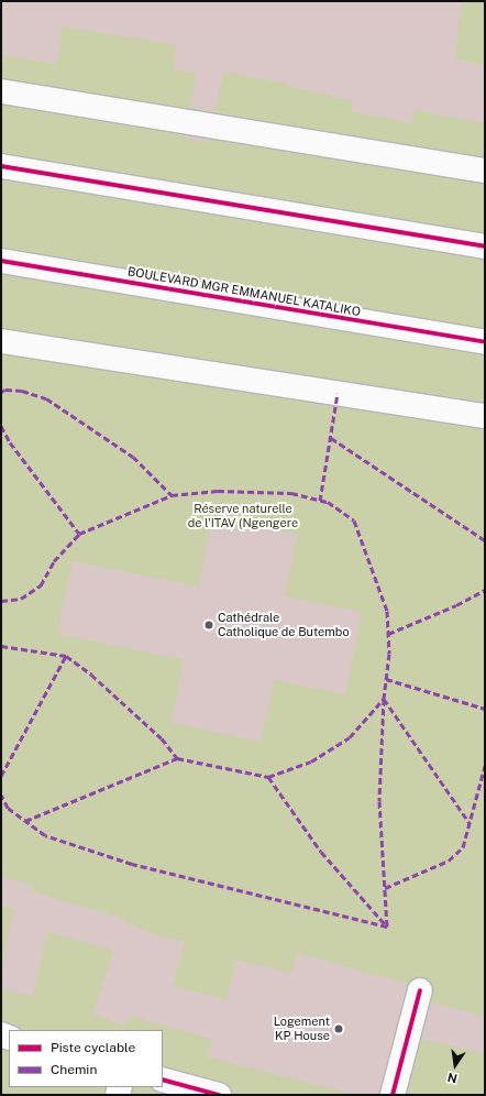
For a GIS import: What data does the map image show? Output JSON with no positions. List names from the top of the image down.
{
  "streets": {
    "street": ["BOULEVARD MGR EMMANUEL KATALIKO"]
  },
  "parks": ["Réserve naturelle de l'ITAV (Ngengere"],
  "places": ["Cathédrale Catholique de Butembo", "Logement KP House"],
  "legend": ["Piste cyclable", "Chemin"],
  "north": "bottom"
}
